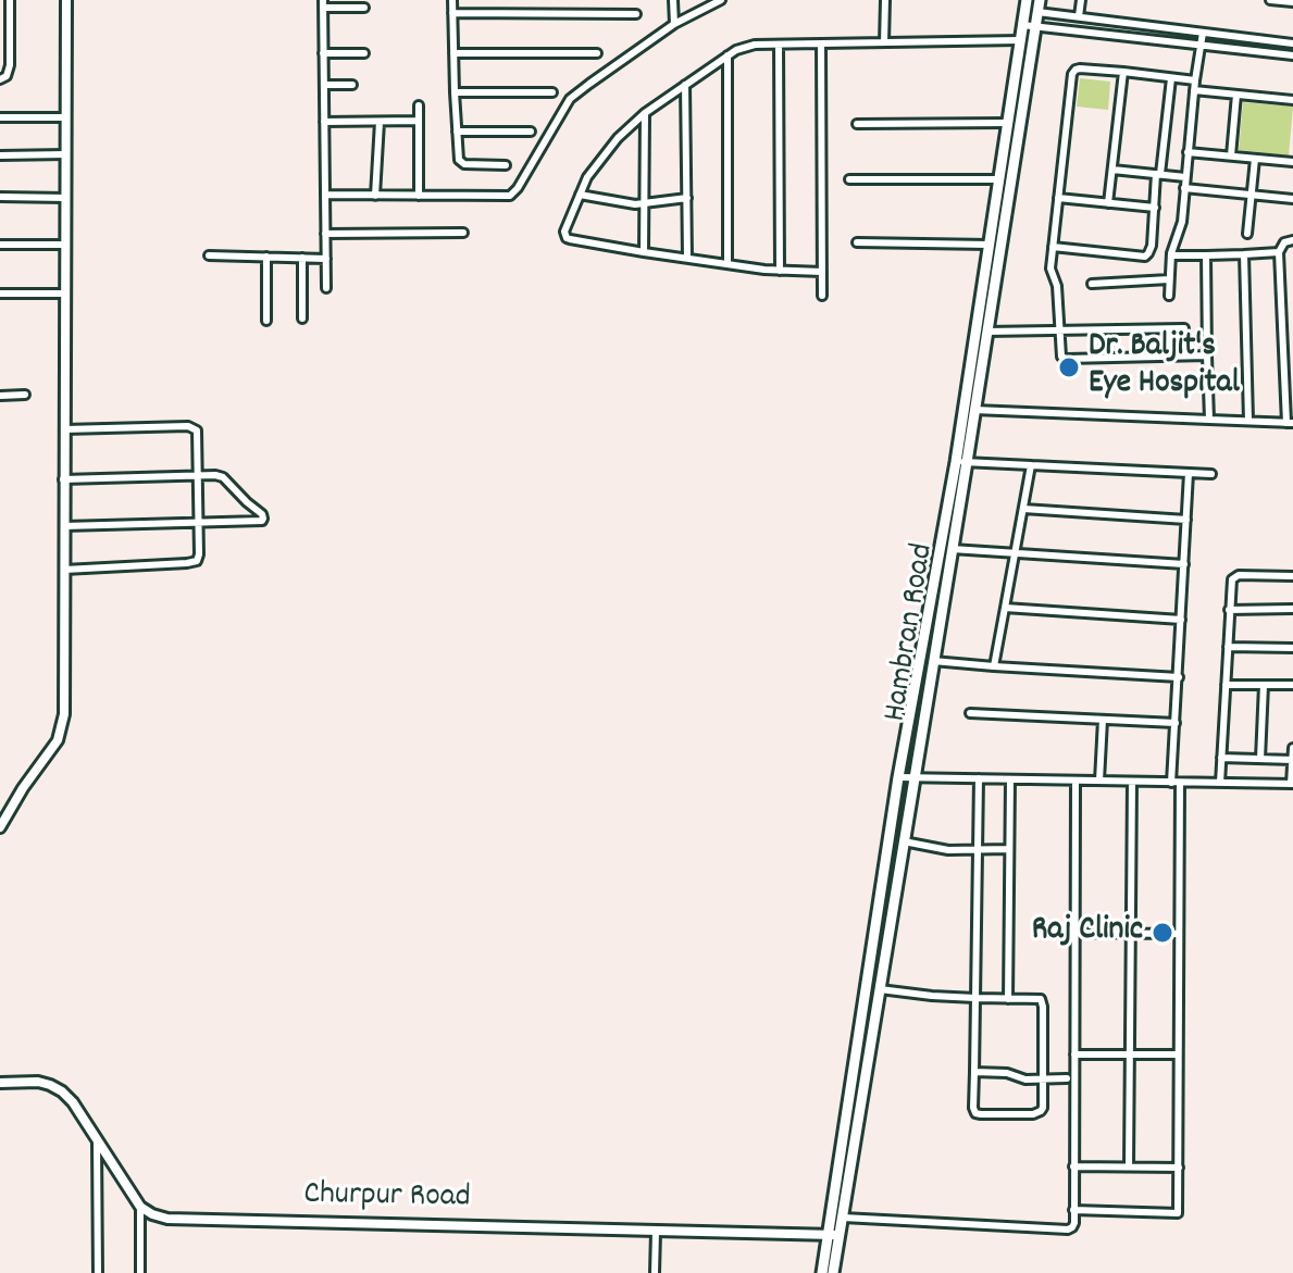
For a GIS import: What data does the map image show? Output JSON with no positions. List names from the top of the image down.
{
  "streets": {
    "main road": ["Hambran Road"],
    "street": ["Churpur Road"]
  },
  "crossings": [
    ["Hambran Road", "Churpur Road"]
  ],
  "places": ["Dr. Baljit's Eye Hospital", "Raj Clinic"]
}
